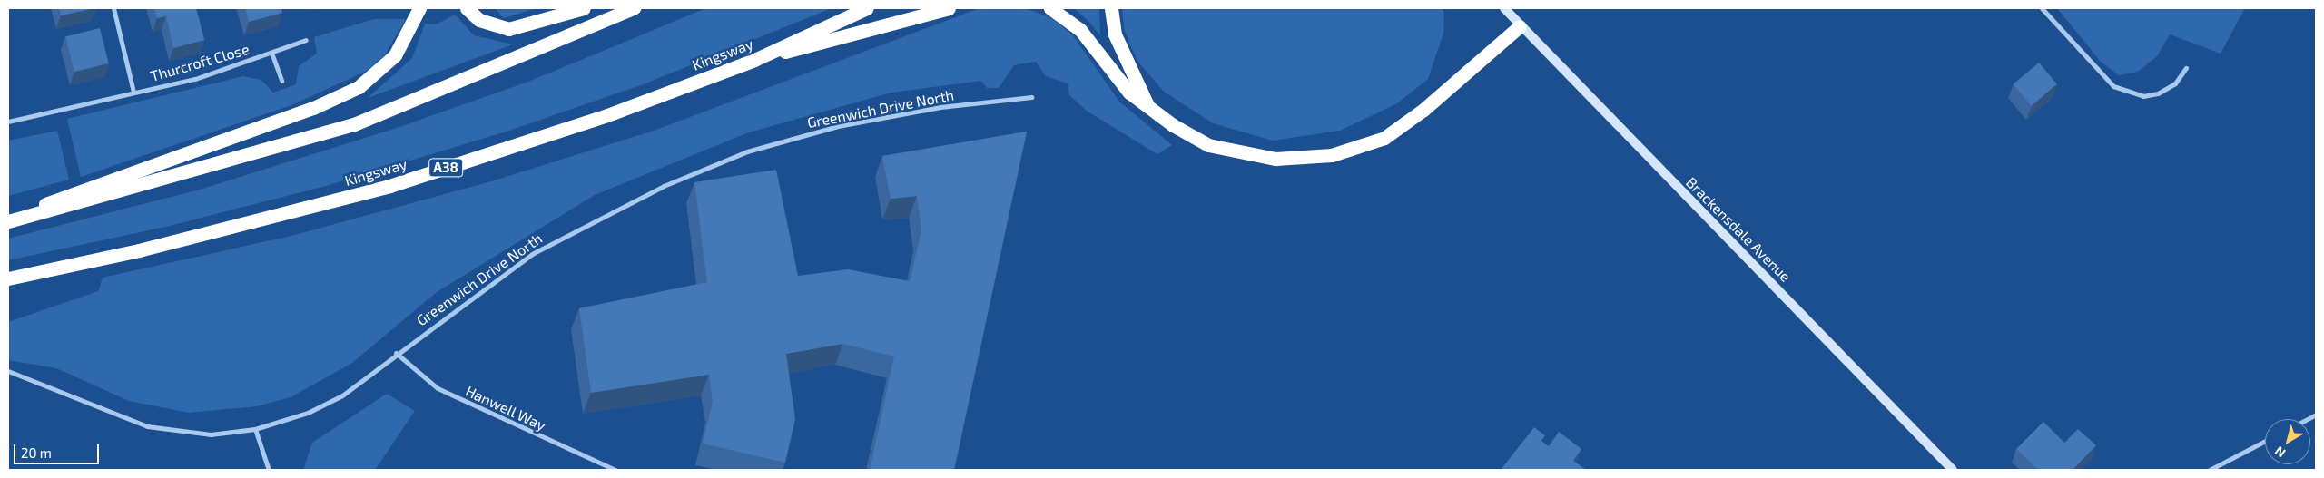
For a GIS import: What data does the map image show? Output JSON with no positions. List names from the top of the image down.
{
  "streets": {
    "highway": ["Kingsway", "A38"],
    "street": [
      "Thurcroft Close",
      "Greenwich Drive North",
      "Brackensdale Avenue",
      "Hanwell Way"
    ]
  },
  "crossings": [
    ["Greenwich Drive North", "Hanwell Way"]
  ],
  "scale_bar": "20 m",
  "north": "bottom left"
}
